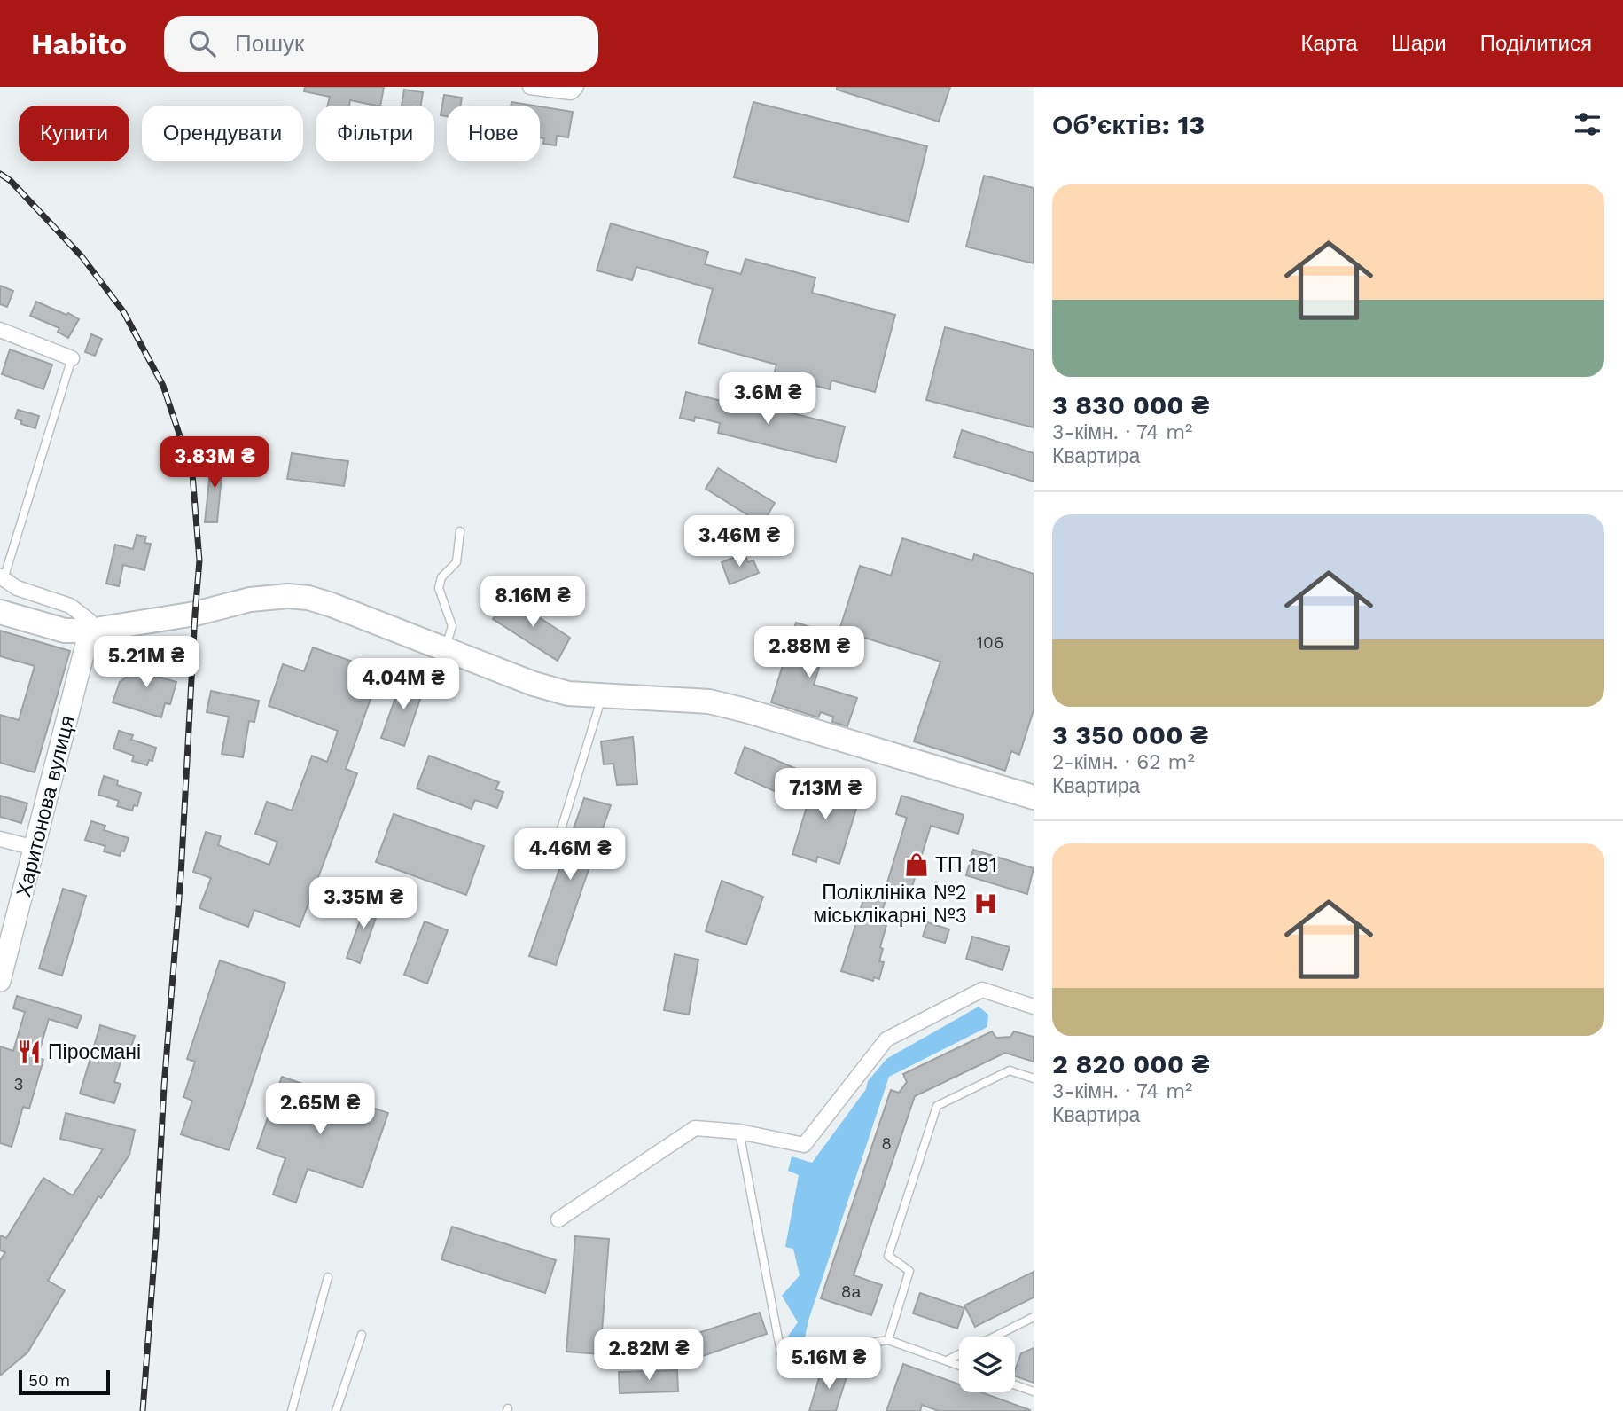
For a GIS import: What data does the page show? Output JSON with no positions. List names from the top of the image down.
{
  "streets": {
    "street": ["Харитонова вулиця"]
  },
  "places": {
    "shop": ["ТП 181"],
    "hospital": ["Поліклініка №2 міськлікарні №3"],
    "restaurant": ["Піросмані"]
  },
  "house_numbers": [
    "106",
    "3",
    "8",
    "8а"
  ],
  "scale_bar": "50 m",
  "page": {
    "header": "Habito",
    "search": "Пошук",
    "nav": ["Карта", "Шари", "Поділитися"],
    "heading": "Об’єктів: 13",
    "chip": [
      "Купити",
      "Орендувати",
      "Фільтри",
      "Нове"
    ],
    "list": [
      {
        "name": "3 830 000 ₴",
        "note": "3-кімн. · 74 m² · Квартира"
      },
      {
        "name": "3 350 000 ₴",
        "note": "2-кімн. · 62 m² · Квартира"
      },
      {
        "name": "2 820 000 ₴",
        "note": "3-кімн. · 74 m² · Квартира"
      }
    ],
    "price": [
      "3.6M ₴",
      "3.83M ₴",
      "3.46M ₴",
      "8.16M ₴",
      "2.88M ₴",
      "5.21M ₴",
      "4.04M ₴",
      "7.13M ₴",
      "4.46M ₴",
      "3.35M ₴",
      "2.65M ₴",
      "2.82M ₴",
      "5.16M ₴"
    ],
    "scale": "50 m"
  }
}
